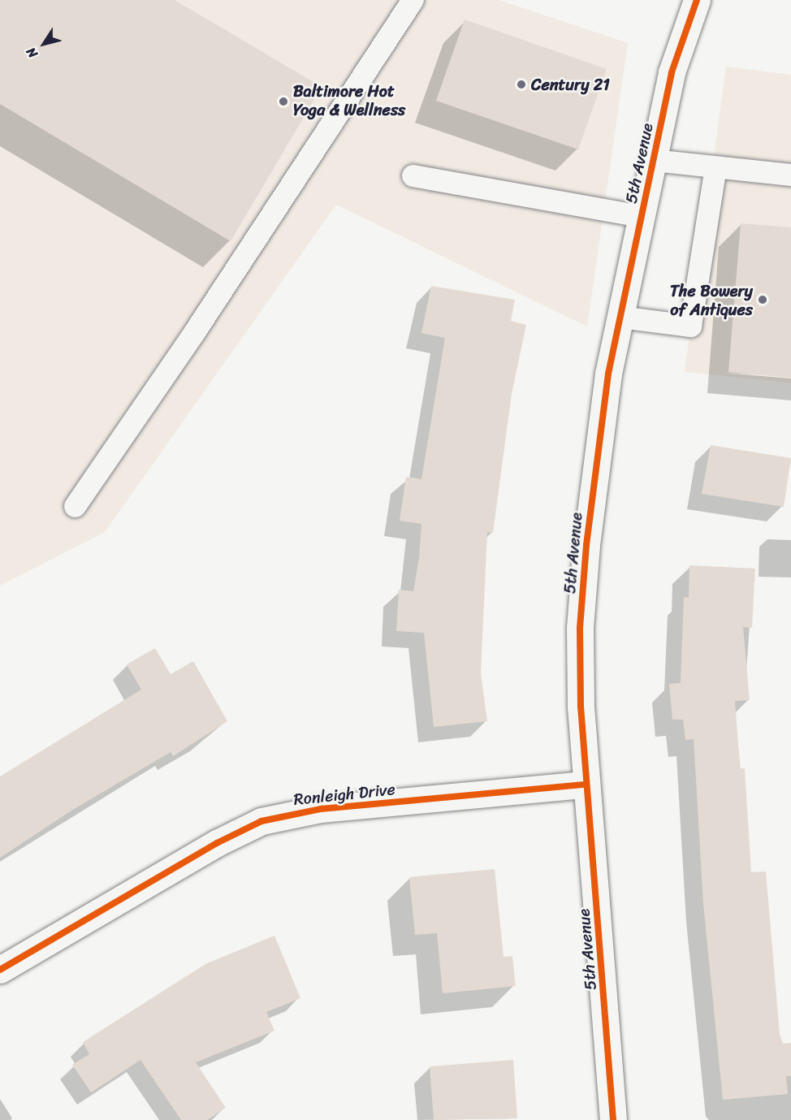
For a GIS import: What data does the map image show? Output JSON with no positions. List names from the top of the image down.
{
  "streets": {
    "street": ["5th Avenue", "Ronleigh Drive"]
  },
  "crossings": [
    ["5th Avenue", "Ronleigh Drive"]
  ],
  "places": ["Century 21", "Baltimore Hot Yoga & Wellness", "The Bowery of Antiques"],
  "north": "bottom left"
}
